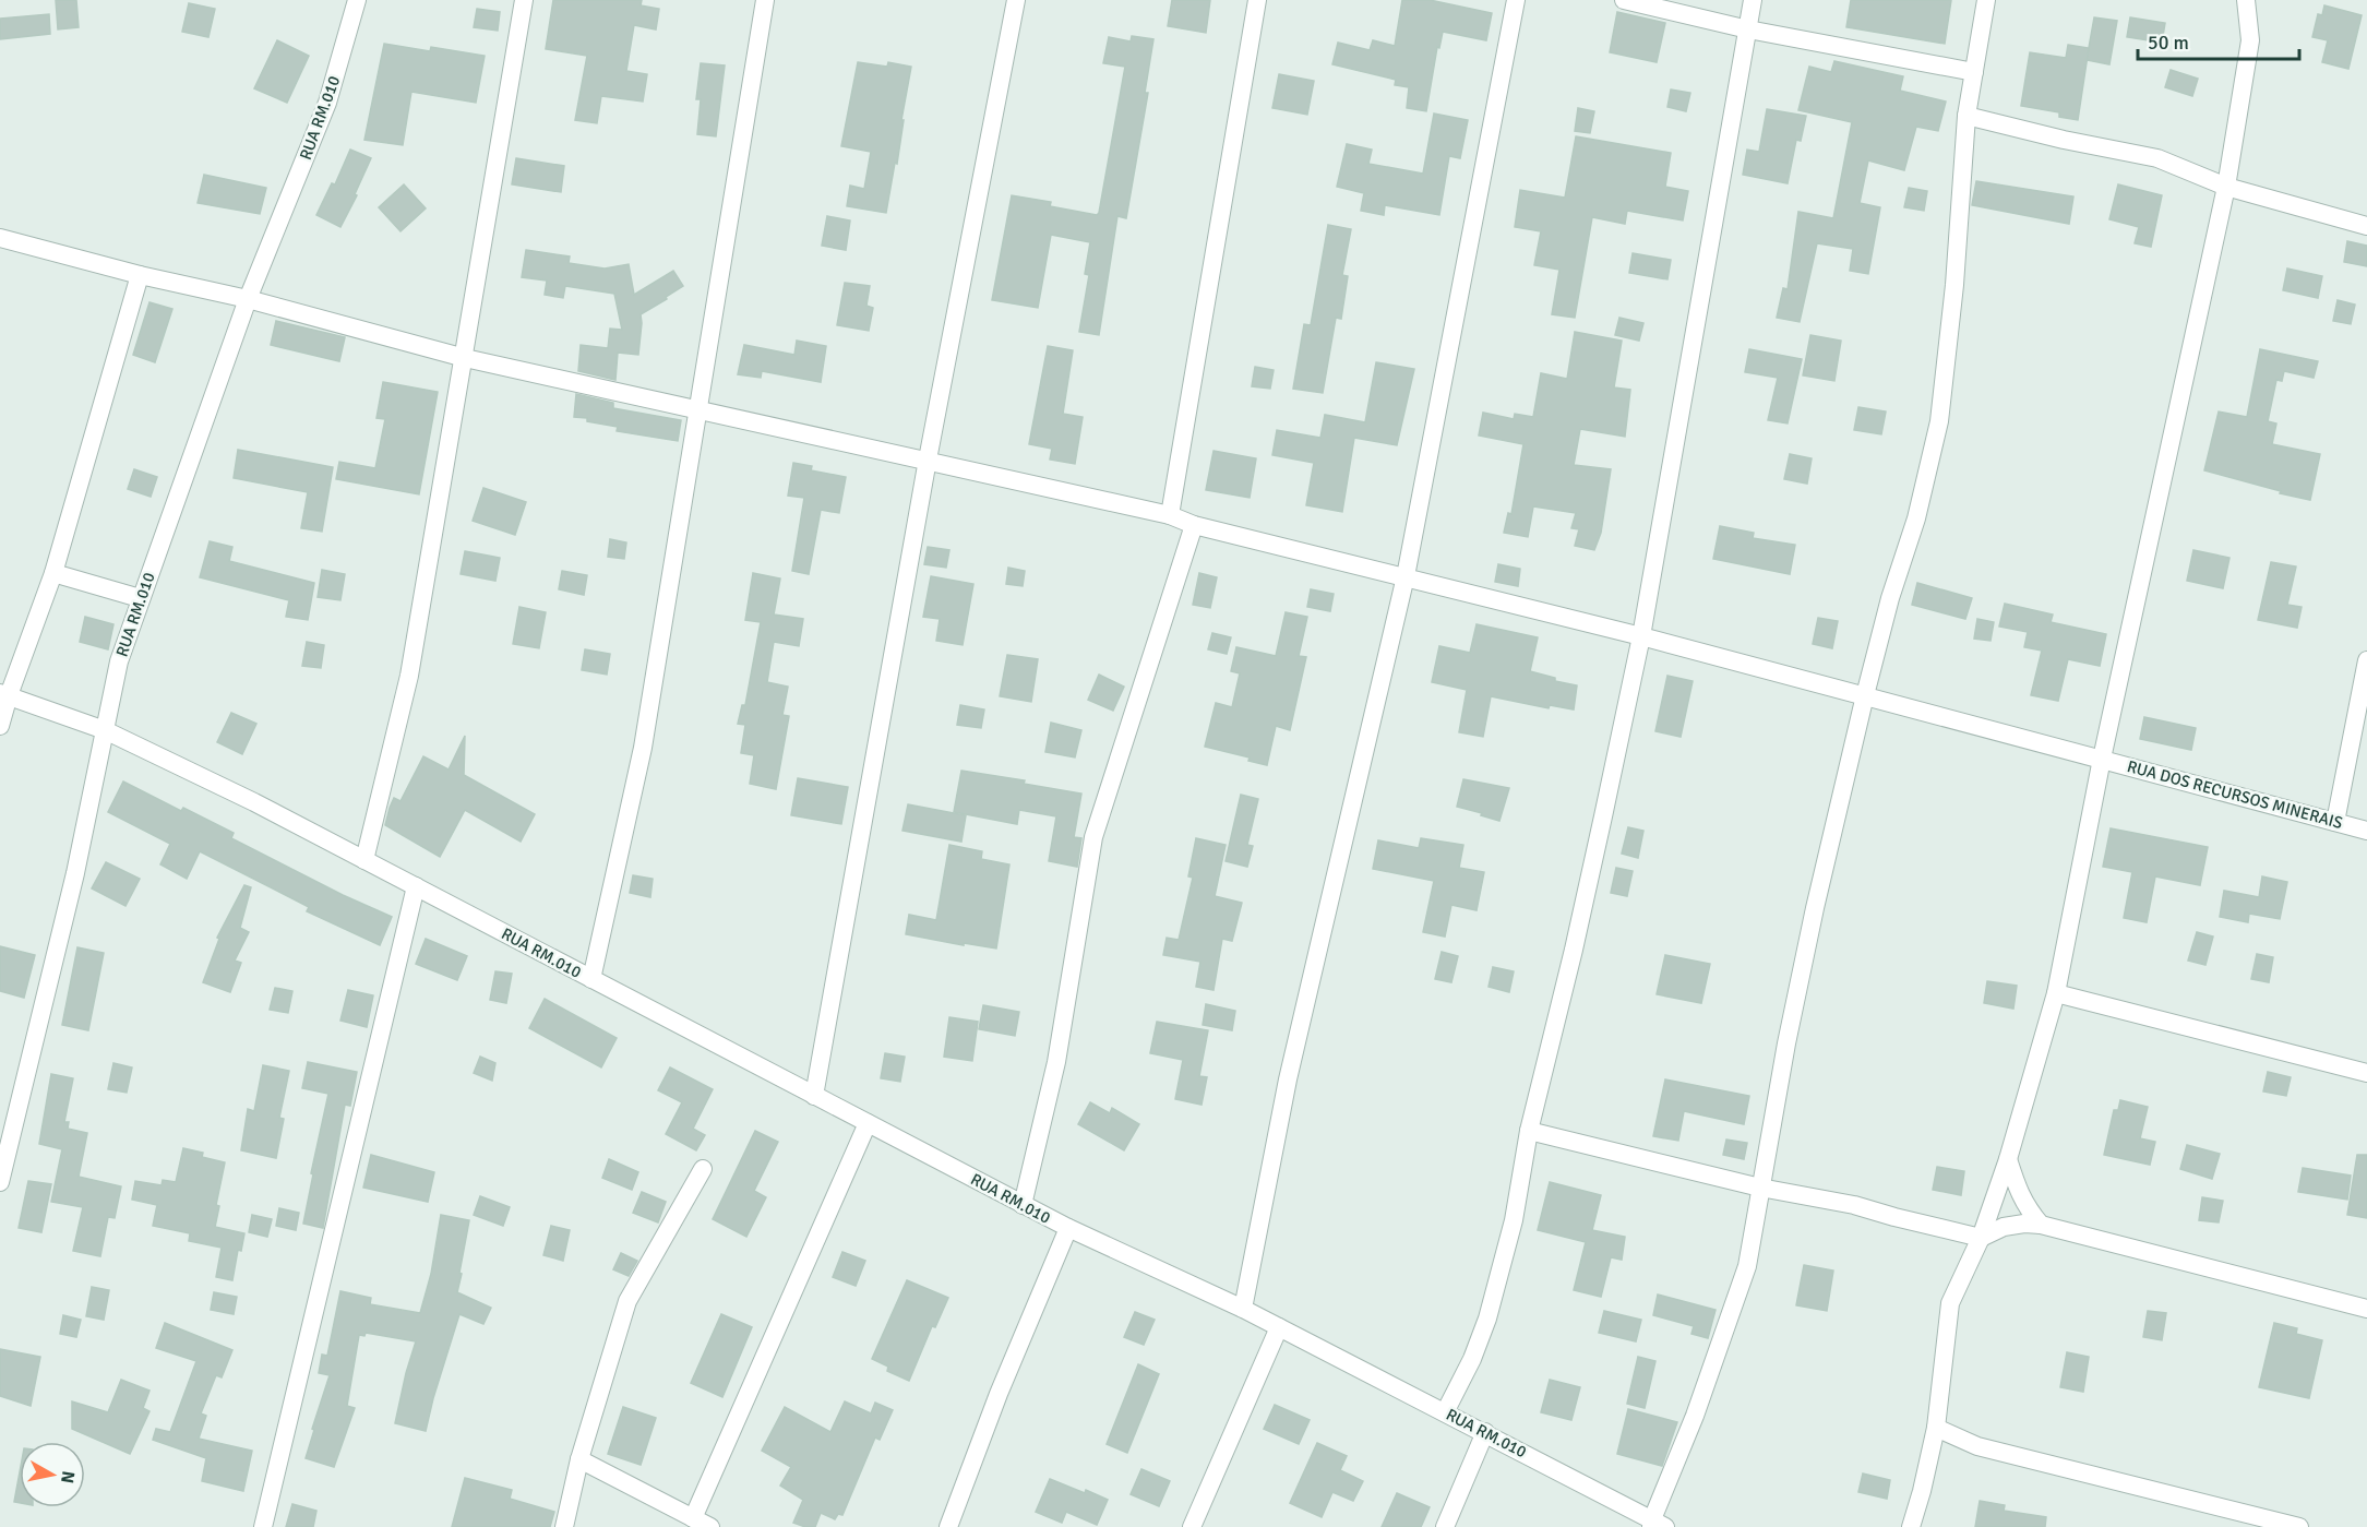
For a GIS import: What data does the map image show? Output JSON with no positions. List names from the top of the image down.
{
  "streets": {
    "street": ["RUA RM.010", "RUA DOS RECURSOS MINERAIS"]
  },
  "crossings": [
    ["RUA RM.010", "RUA DOS RECURSOS MINERAIS"]
  ],
  "scale_bar": "50 m",
  "north": "right"
}
